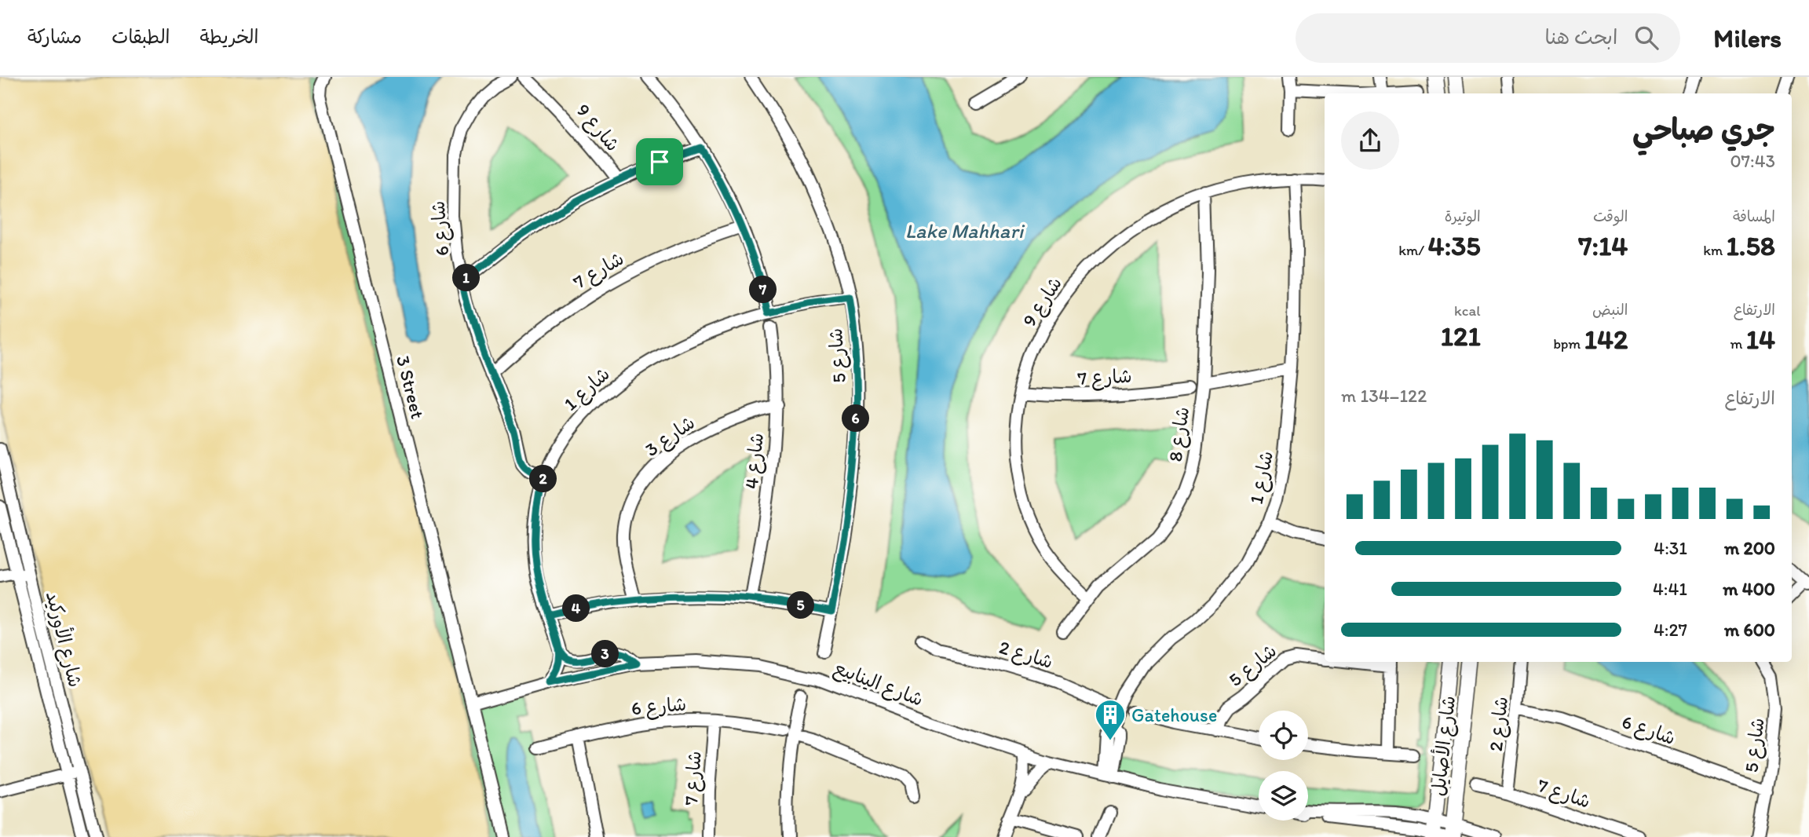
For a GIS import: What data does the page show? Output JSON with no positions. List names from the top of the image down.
{
  "streets": {
    "main road": ["شارع الأصايل"],
    "street": [
      "شارع 9",
      "شارع 6",
      "شارع 7",
      "شارع 5",
      "3 Street",
      "شارع 1",
      "شارع 8",
      "شارع 3",
      "شارع 4",
      "شارع الأوركيد",
      "شارع 2",
      "شارع الينابيع"
    ]
  },
  "crossings": [
    ["شارع 9", "شارع 7"],
    ["شارع 9", "شارع 1"],
    ["شارع 9", "شارع 8"],
    ["شارع 6", "شارع 7"],
    ["شارع 6", "شارع 5"],
    ["شارع 6", "شارع 1"],
    ["شارع 6", "شارع 2"],
    ["شارع 7", "شارع 2"],
    ["شارع 5", "شارع 1"],
    ["3 Street", "شارع الينابيع"],
    ["شارع 1", "شارع 2"],
    ["شارع 1", "شارع الينابيع"],
    ["شارع 3", "شارع 4"]
  ],
  "water": ["Lake Mahhari"],
  "places": {
    "building": ["Gatehouse"]
  },
  "page": {
    "header": "Milers",
    "search": "ابحث هنا",
    "nav": ["الخريطة", "الطبقات", "مشاركة"],
    "heading": ["جري صباحي", "07:43"],
    "stats": [
      ["المسافة", "1.58 km"],
      ["الوقت", "7:14"],
      ["الوتيرة", "4:35 /km"],
      ["الارتفاع", "14 m"],
      ["النبض", "142 bpm"],
      ["kcal", "121"]
    ],
    "pins": [
      "1",
      "7",
      "6",
      "2",
      "5",
      "4",
      "3"
    ],
    "chart": ["الارتفاع", "122–134 m"],
    "list": [
      {
        "name": "200 m",
        "note": "4:31"
      },
      {
        "name": "400 m",
        "note": "4:41"
      },
      {
        "name": "600 m",
        "note": "4:27"
      }
    ]
  }
}
